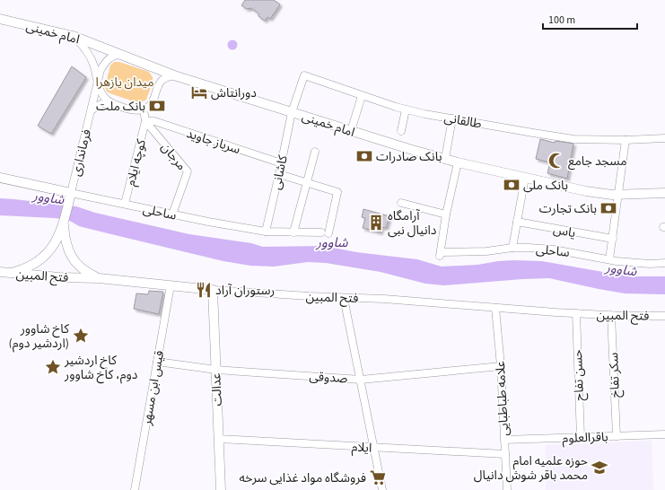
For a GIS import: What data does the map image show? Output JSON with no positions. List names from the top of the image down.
{
  "streets": {
    "street": [
      "امام خمینی",
      "طالقانی",
      "سرباز جاوید",
      "فرمانداری",
      "مرجان",
      "کوچه ایلام",
      "کاشانی",
      "ساحلی",
      "یاس",
      "فتح المبین",
      "حسن تفاح",
      "سکر تفاخ",
      "صدوقی",
      "قیس ابن مسهر",
      "عدالت",
      "علامه طباطبایی",
      "باقرالعلوم",
      "ایلام"
    ]
  },
  "crossings": [
    ["امام خمینی", "طالقانی"],
    ["امام خمینی", "فرمانداری"],
    ["امام خمینی", "کاشانی"],
    ["طالقانی", "کاشانی"],
    ["سرباز جاوید", "مرجان"],
    ["سرباز جاوید", "کوچه ایلام"],
    ["سرباز جاوید", "کاشانی"],
    ["فرمانداری", "ساحلی"],
    ["مرجان", "کوچه ایلام"],
    ["مرجان", "ساحلی"],
    ["کوچه ایلام", "ساحلی"],
    ["کاشانی", "ساحلی"],
    ["فتح المبین", "حسن تفاح"],
    ["فتح المبین", "سکر تفاخ"],
    ["فتح المبین", "قیس ابن مسهر"],
    ["فتح المبین", "عدالت"],
    ["فتح المبین", "علامه طباطبایی"],
    ["حسن تفاح", "باقرالعلوم"],
    ["سکر تفاخ", "باقرالعلوم"],
    ["صدوقی", "قیس ابن مسهر"],
    ["صدوقی", "عدالت"],
    ["صدوقی", "علامه طباطبایی"],
    ["عدالت", "ایلام"],
    ["علامه طباطبایی", "باقرالعلوم"],
    ["علامه طباطبایی", "ایلام"]
  ],
  "water": ["شاوور"],
  "parks": ["میدان یازهرا"],
  "places": {
    "hotel": ["دورانتاش"],
    "bank": [
      "بانک ملت",
      "بانک صادرات",
      "بانک ملی",
      "بانک تجارت"
    ],
    "mosque": ["مسجد جامع"],
    "building": ["آرامگاه دانیال نبی"],
    "restaurant": ["رستوران آراد"],
    "place": ["کاخ شاوور (اردشیر دوم)", "کاخ اردشیر دوم، کاخ شاوور"],
    "school or university": ["حوزه علمیه امام محمد باقر شوش دانیال"],
    "supermarket": ["فروشگاه مواد غذایی سرخه"]
  },
  "scale_bar": "100 m"
}
